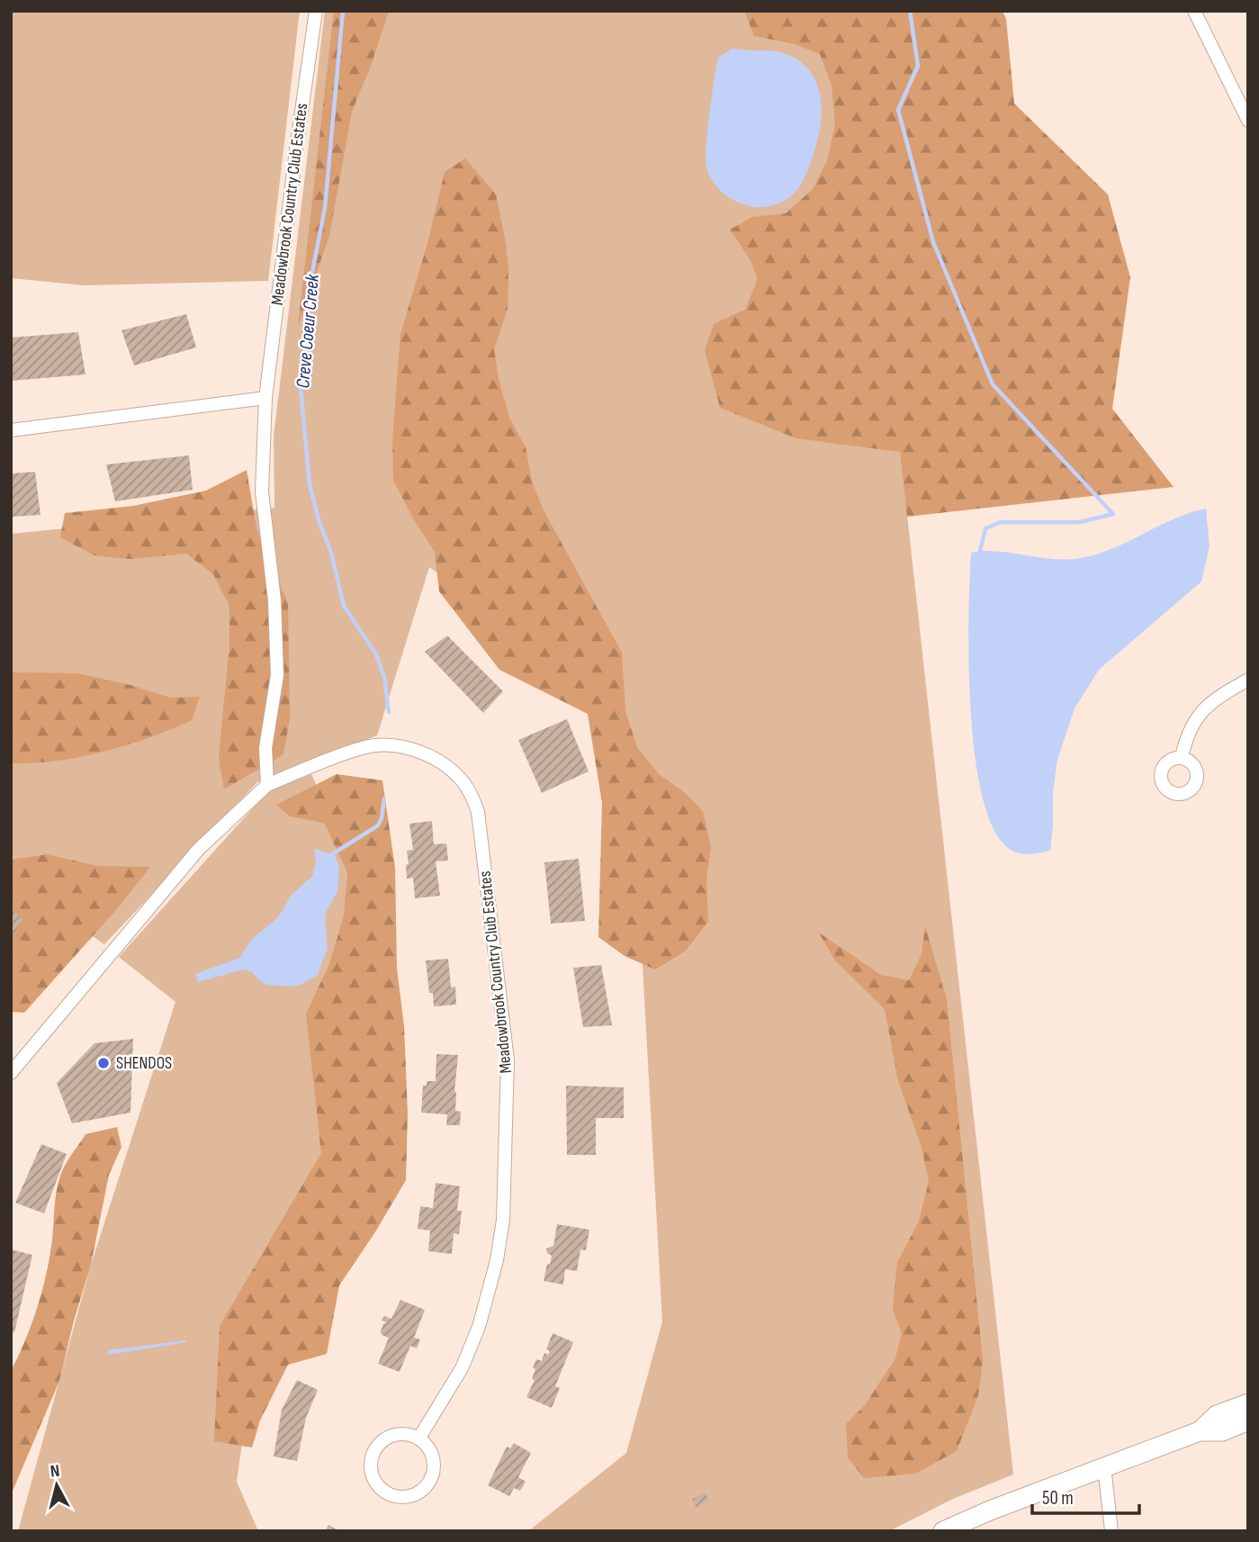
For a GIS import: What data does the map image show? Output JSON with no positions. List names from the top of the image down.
{
  "streets": {
    "street": ["Meadowbrook Country Club Estates"]
  },
  "water": ["Creve Coeur Creek"],
  "places": ["SHENDOS"],
  "scale_bar": "50 m",
  "north": "top"
}
